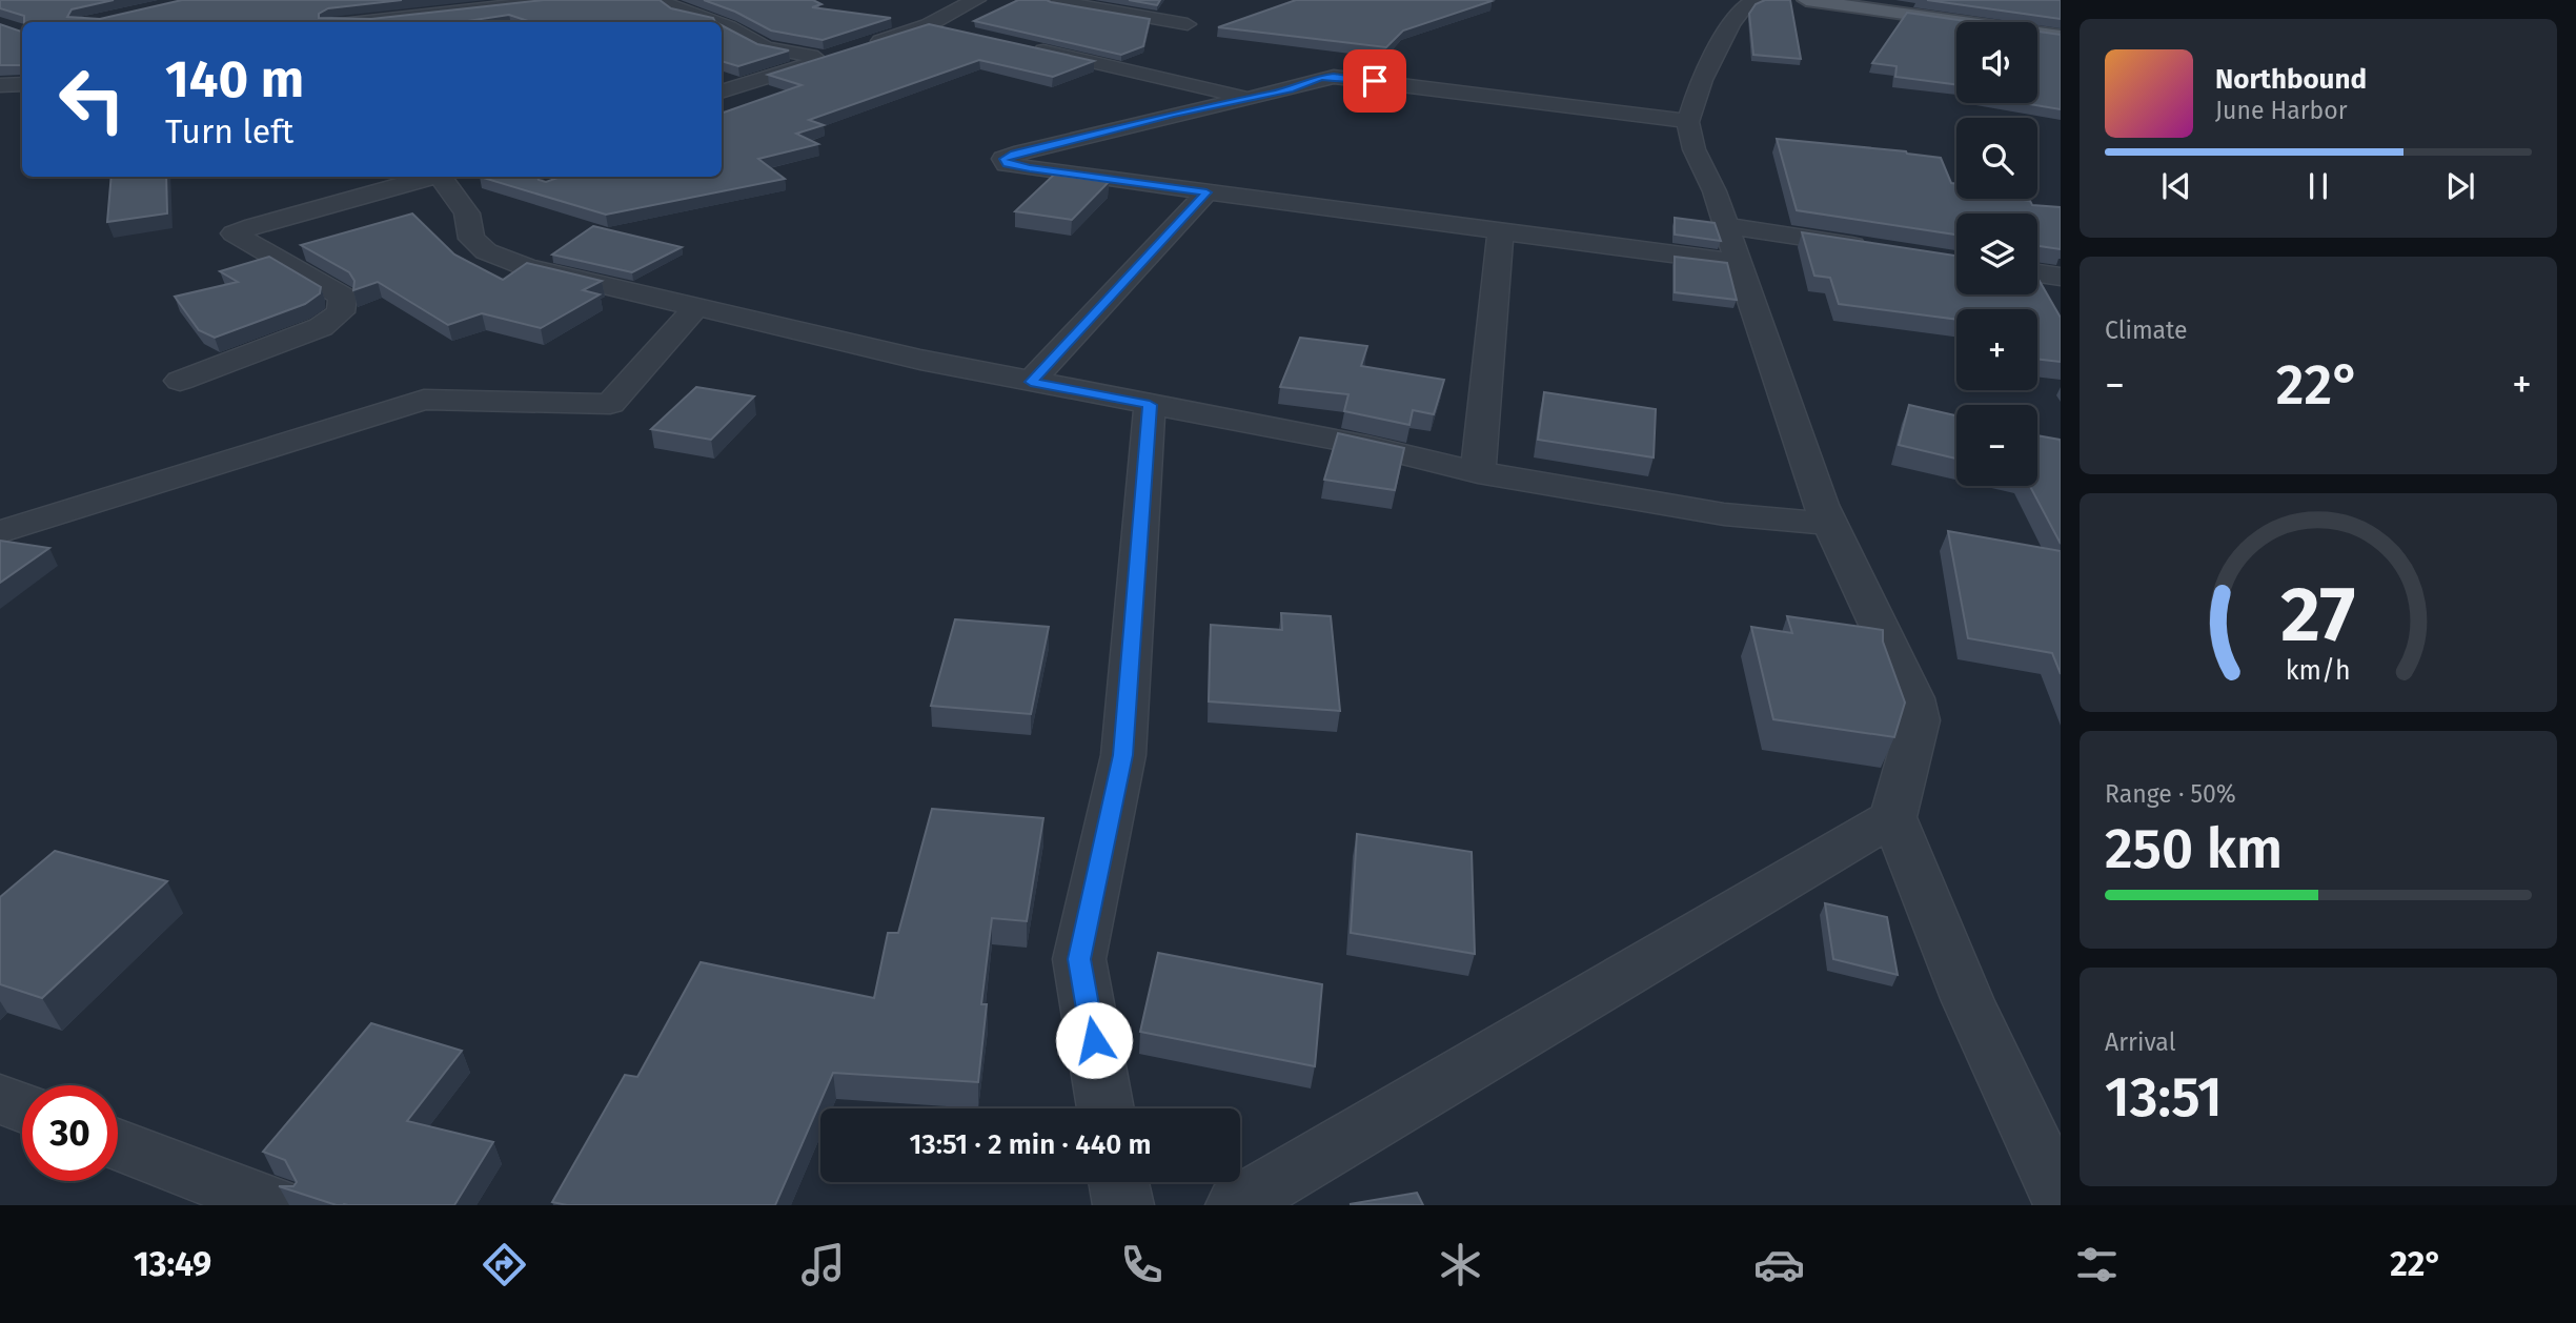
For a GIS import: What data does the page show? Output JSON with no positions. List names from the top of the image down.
{
  "page": {
    "map_buttons": ["+", "−"],
    "turn": ["140 m", "Turn left"],
    "song": ["Northbound", "June Harbor"],
    "tile": [
      "Climate",
      ["Range · 50%", "250 km"],
      ["Arrival", "13:51"]
    ],
    "heat": ["−", "22°", "+"],
    "limit": "30",
    "trip": "13:51 · 2 min · 440 m",
    "tabs": ["13:49", "22°"],
    "gauge": ["27", "km/h"]
  }
}
